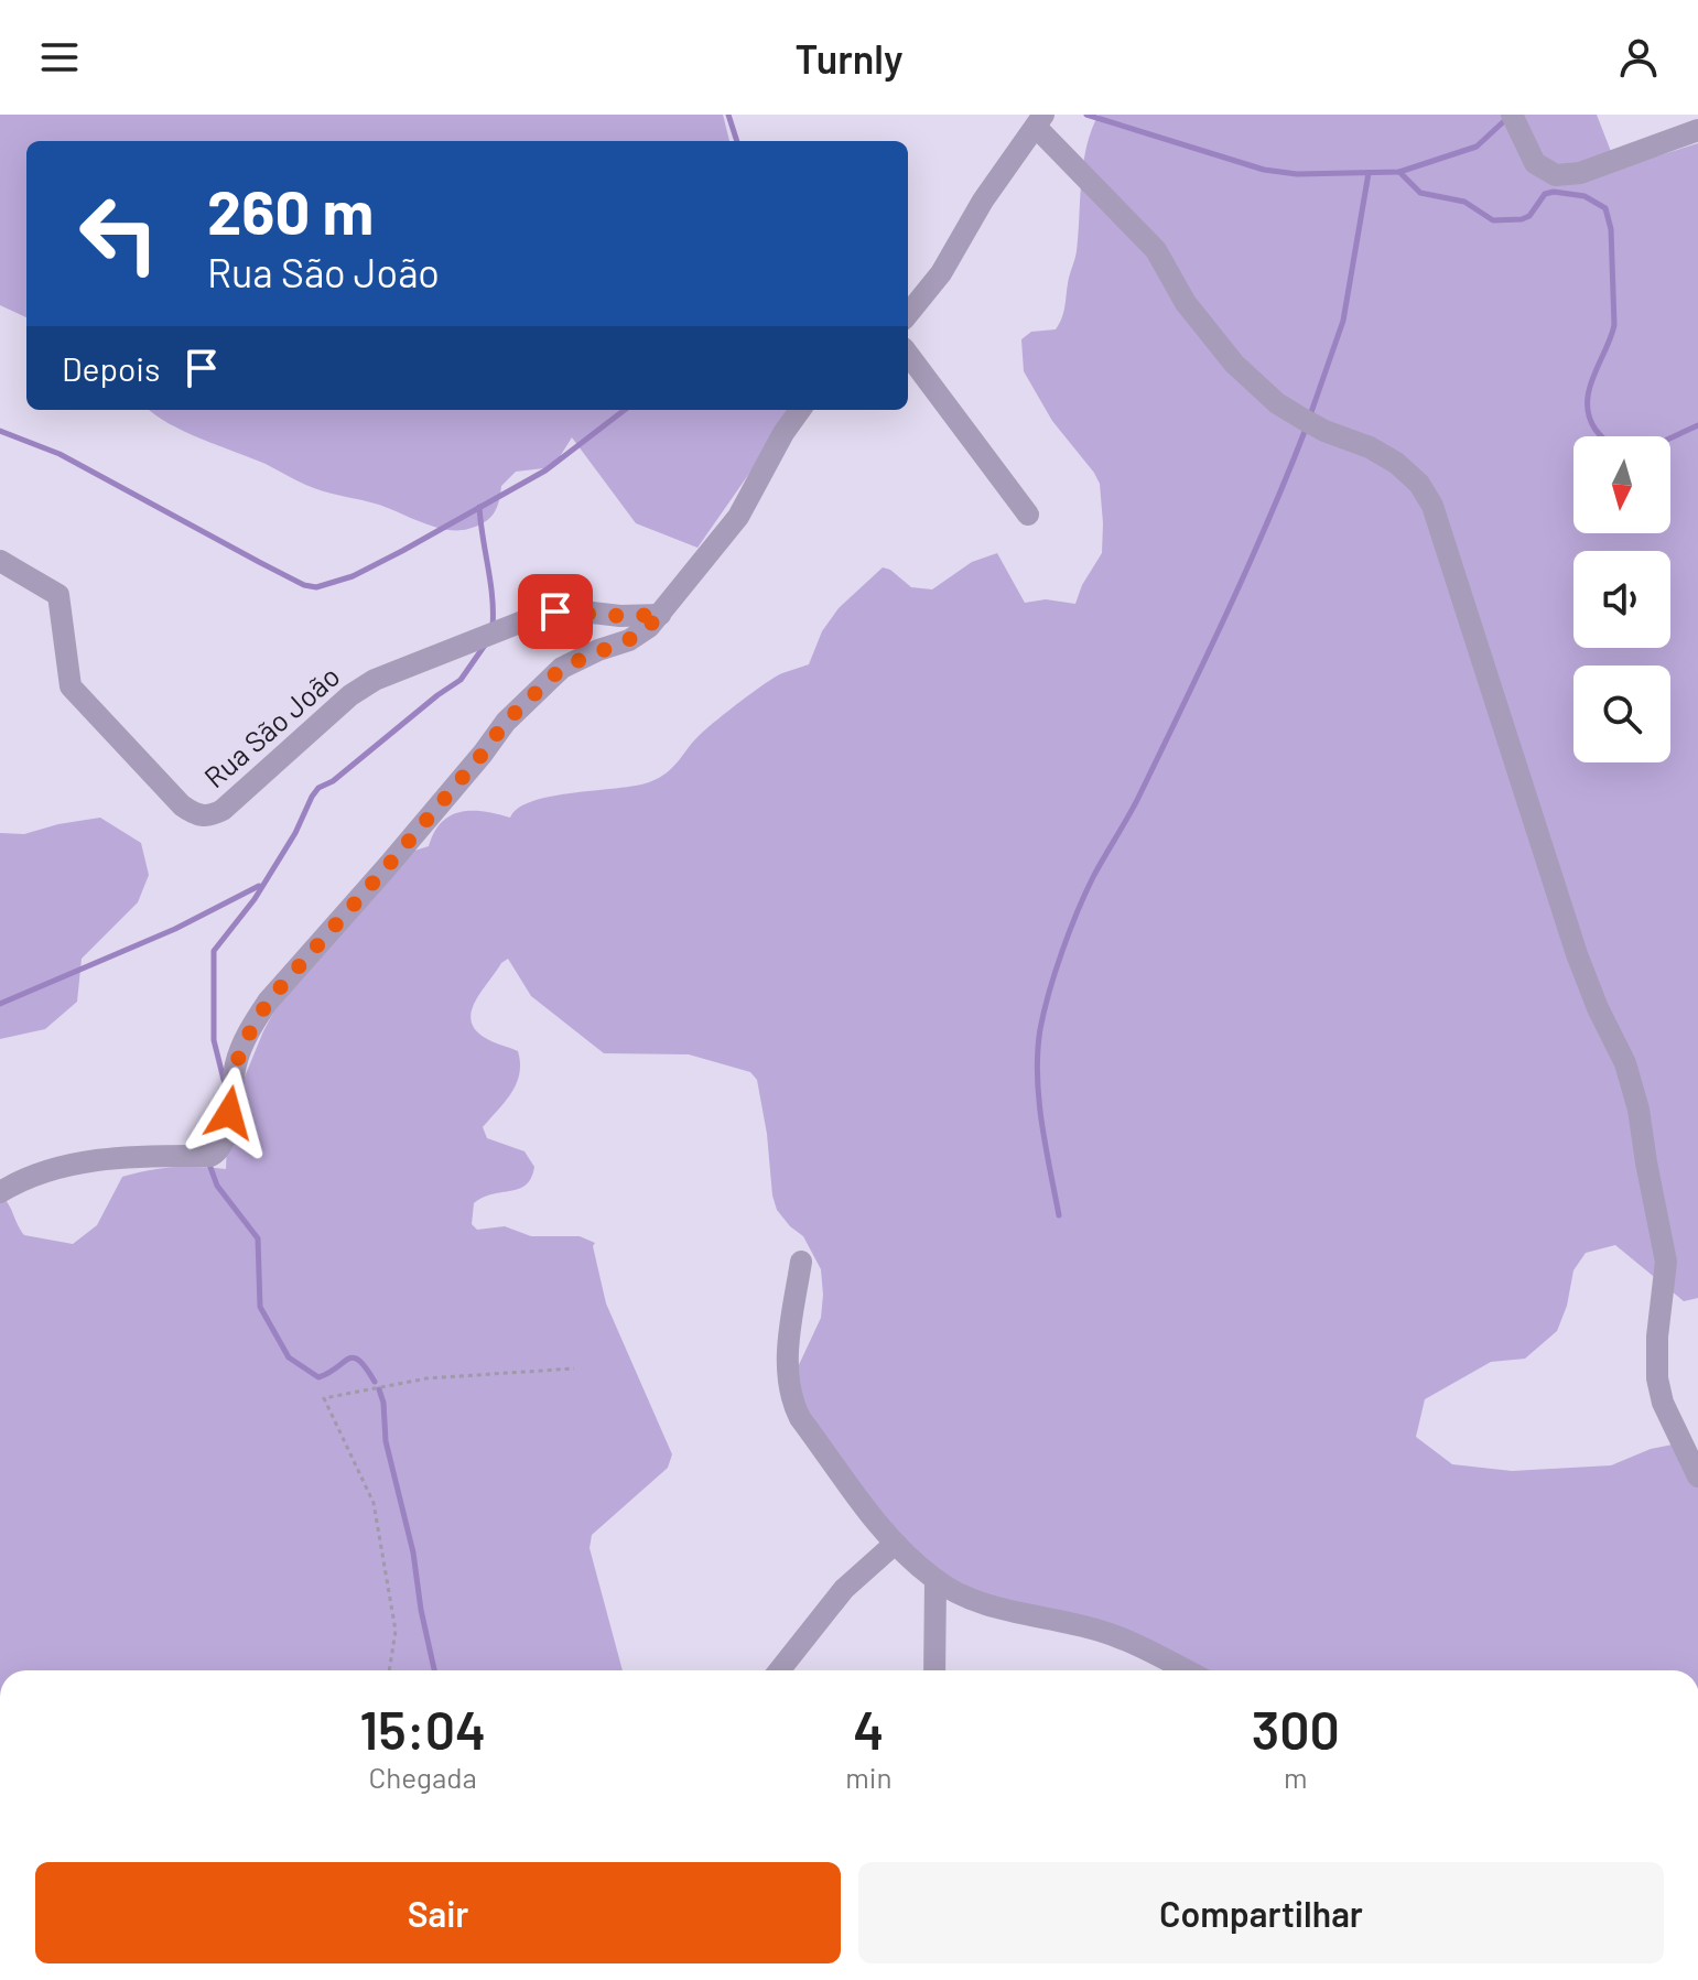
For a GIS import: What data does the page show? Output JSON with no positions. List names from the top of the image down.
{
  "streets": {
    "street": ["Rua São João"]
  },
  "north": "bottom",
  "page": {
    "header": "Turnly",
    "turn": ["260 m", "Rua São João"],
    "then": "Depois",
    "eta": [
      "15:04",
      "Chegada",
      "4",
      "min",
      "300",
      "m"
    ],
    "buttons": ["Sair", "Compartilhar"]
  }
}
